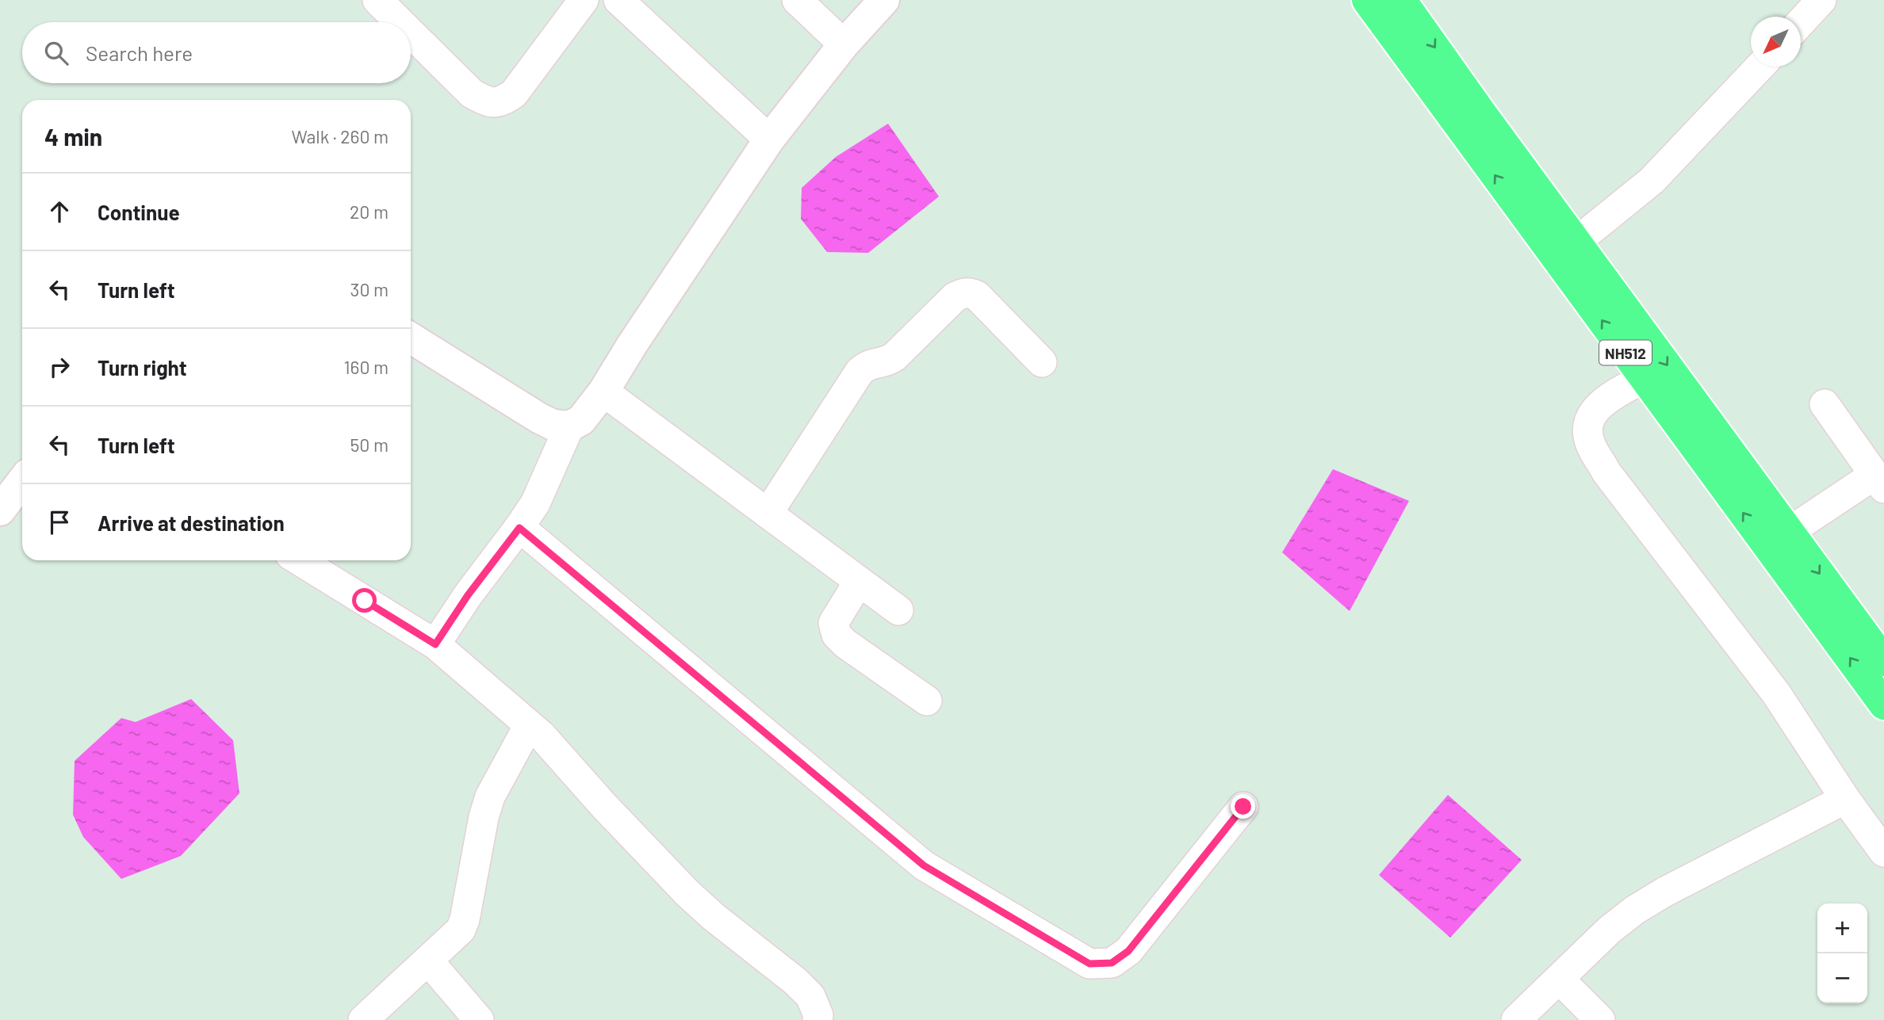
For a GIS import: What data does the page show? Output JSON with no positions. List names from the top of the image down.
{
  "streets": {
    "highway": ["NH512"]
  },
  "north": "bottom left",
  "page": {
    "search": "Search here",
    "heading": ["4 min", "Walk · 260 m"],
    "list": [
      ["Continue", "20 m"],
      ["Turn left", "30 m"],
      ["Turn right", "160 m"],
      ["Turn left", "50 m"],
      "Arrive at destination"
    ],
    "map_buttons": ["+", "−"]
  }
}
